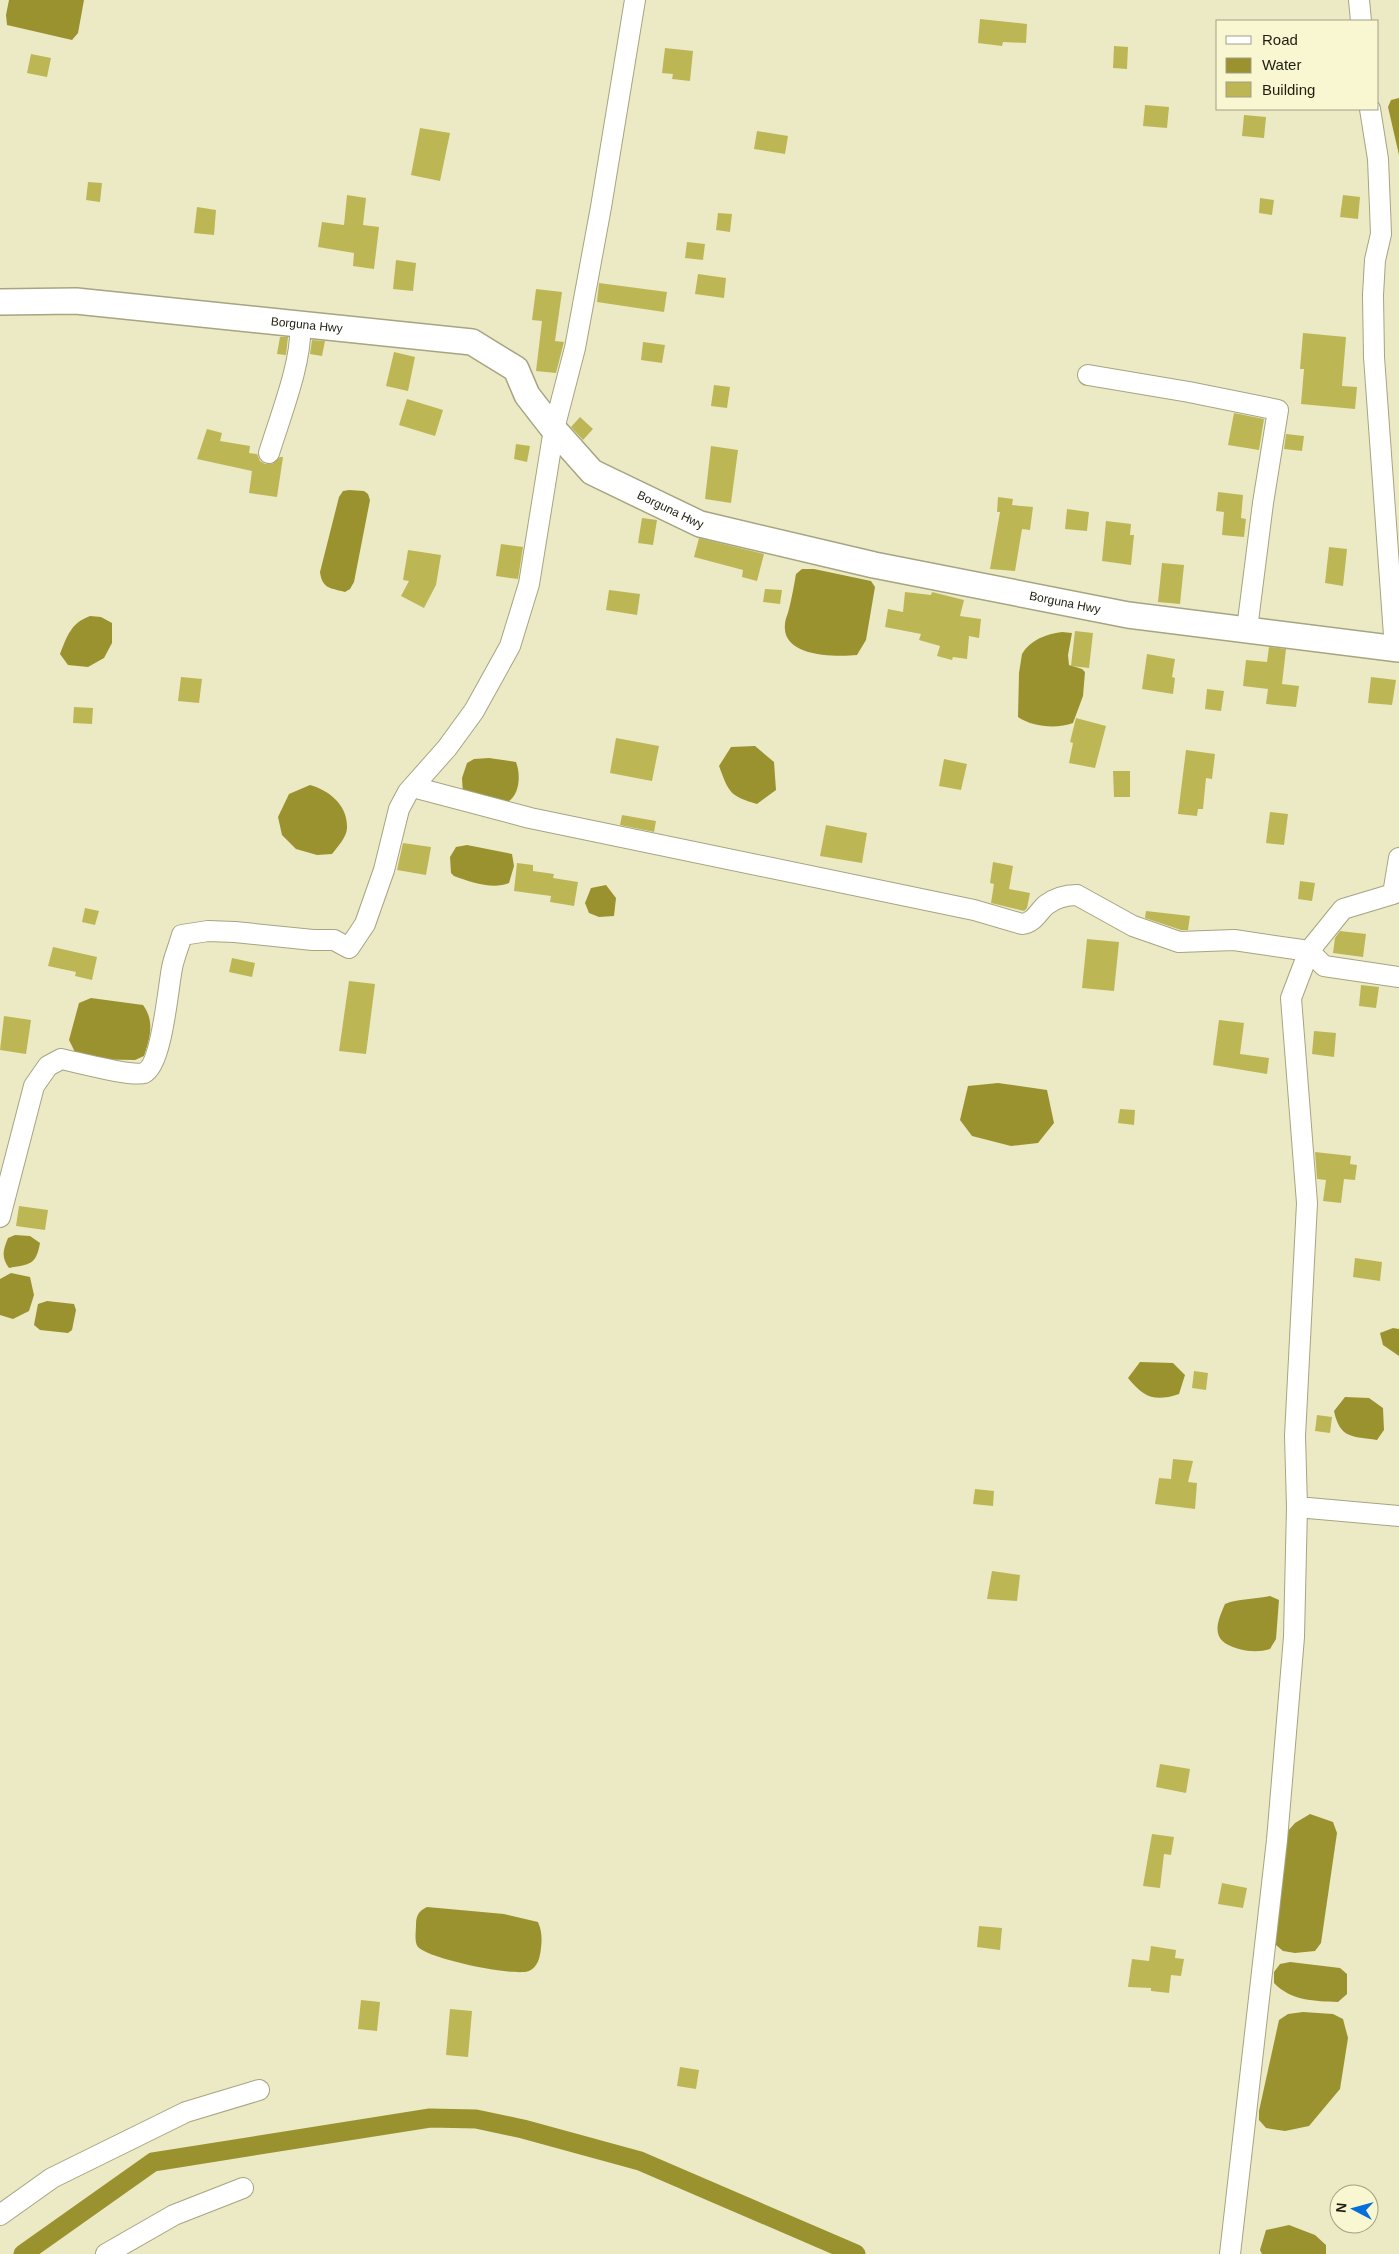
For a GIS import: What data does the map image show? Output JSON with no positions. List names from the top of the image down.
{
  "streets": {
    "street": ["Borguna Hwy"]
  },
  "legend": ["Road", "Water", "Building"],
  "north": "left"
}
